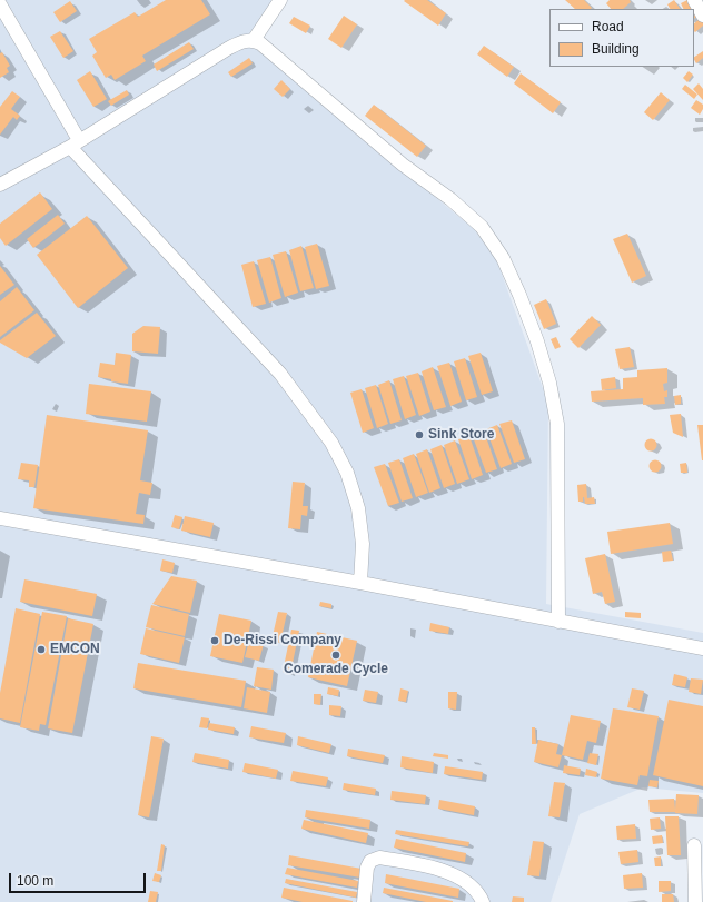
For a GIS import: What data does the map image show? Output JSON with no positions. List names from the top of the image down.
{
  "places": [
    "Sink Store",
    "De-Rissi Company",
    "EMCON",
    "Comerade Cycle"
  ],
  "legend": ["Road", "Building"],
  "scale_bar": "100 m"
}
